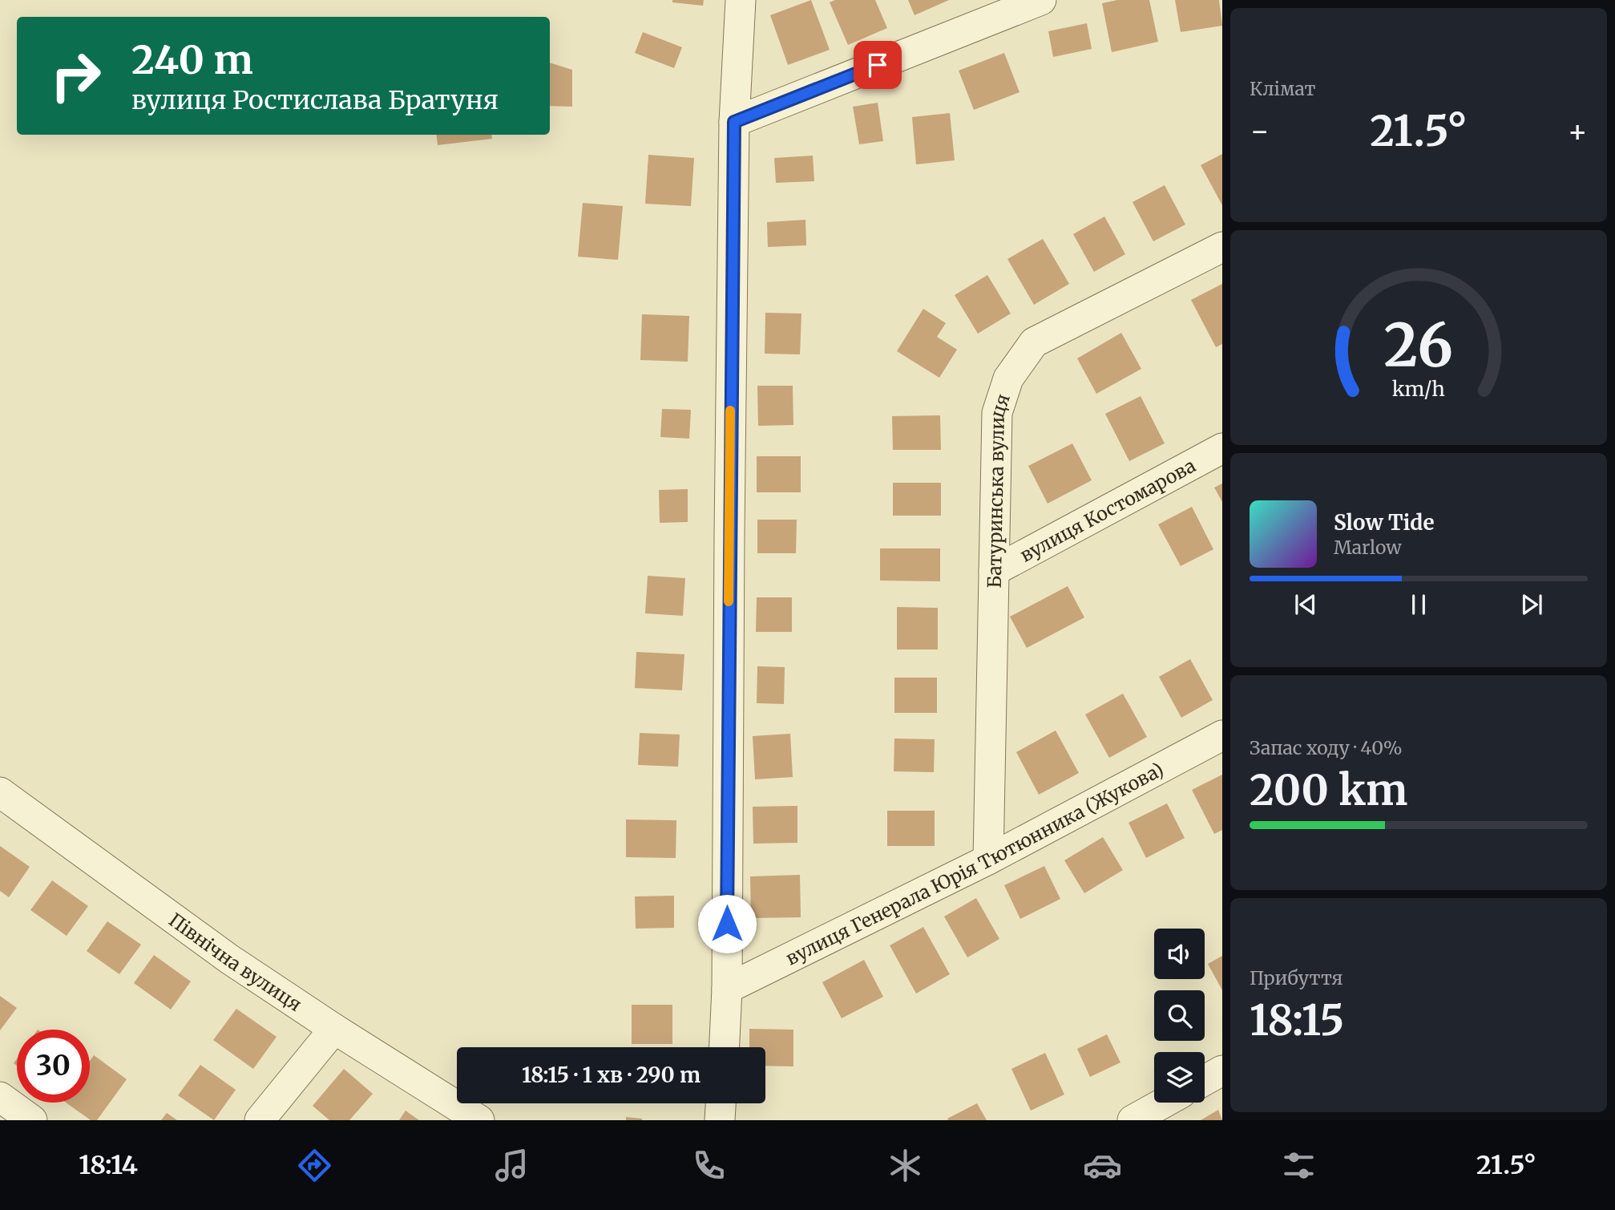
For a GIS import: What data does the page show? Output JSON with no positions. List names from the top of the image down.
{
  "streets": {
    "street": [
      "Батуринська вулиця",
      "вулиця Костомарова",
      "вулиця Генерала Юрія Тютюнника (Жукова)",
      "Північна вулиця"
    ]
  },
  "crossings": [
    ["Батуринська вулиця", "вулиця Костомарова"],
    ["Батуринська вулиця", "вулиця Генерала Юрія Тютюнника (Жукова)"]
  ],
  "page": {
    "tile": [
      "Клімат",
      ["Запас ходу · 40%", "200 km"],
      ["Прибуття", "18:15"]
    ],
    "turn": ["240 m", "вулиця Ростислава Братуня"],
    "heat": ["−", "21.5°", "+"],
    "song": ["Slow Tide", "Marlow"],
    "limit": "30",
    "trip": "18:15 · 1 хв · 290 m",
    "tabs": ["18:14", "21.5°"],
    "gauge": ["26", "km/h"]
  }
}
